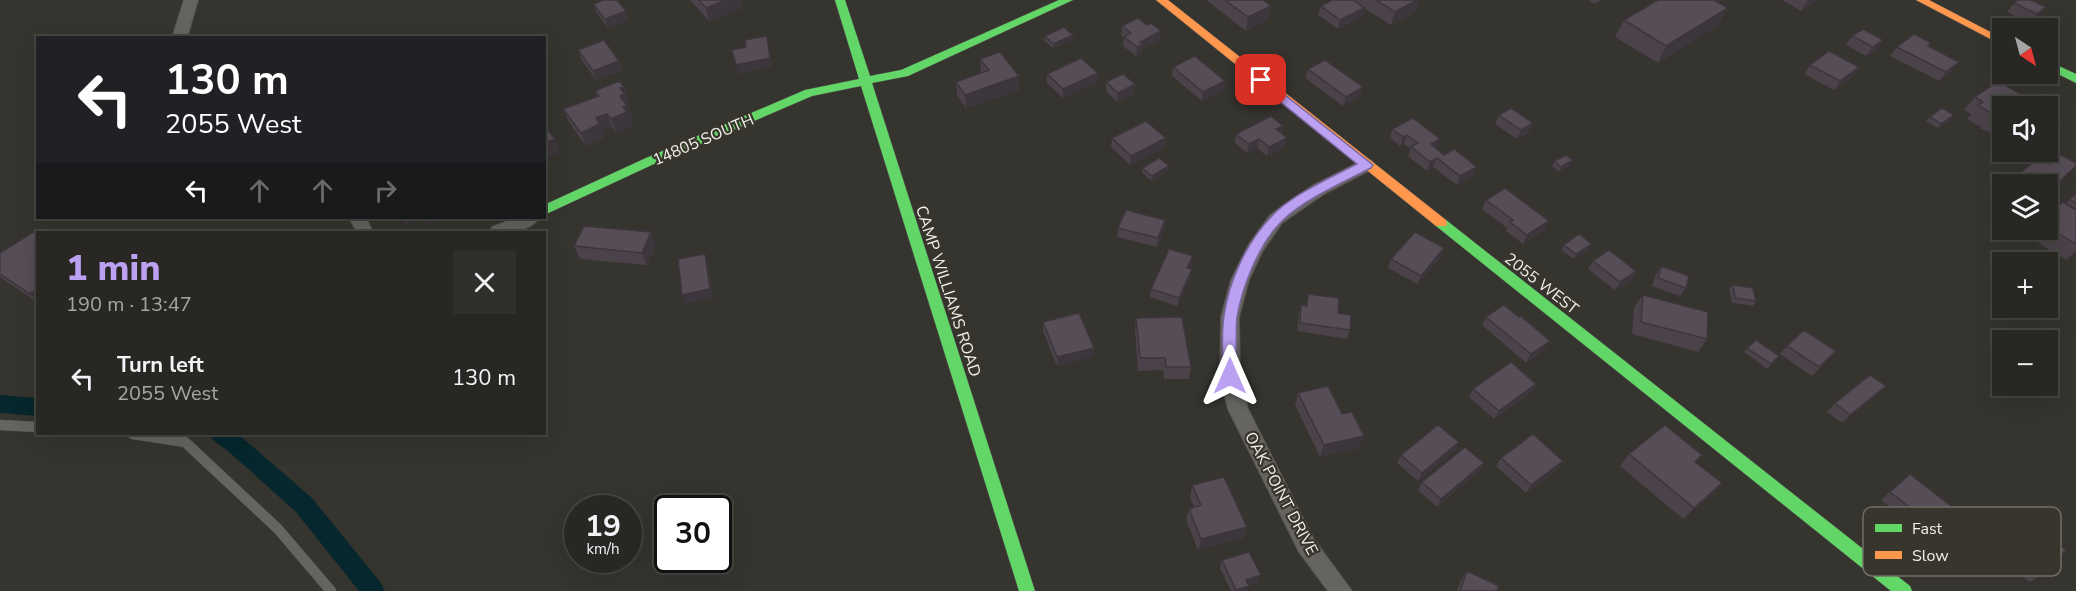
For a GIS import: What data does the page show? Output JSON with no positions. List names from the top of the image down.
{
  "streets": {
    "street": [
      "14805 SOUTH",
      "2055 WEST",
      "CAMP WILLIAMS ROAD",
      "OAK POINT DRIVE"
    ]
  },
  "crossings": [
    ["14805 SOUTH", "CAMP WILLIAMS ROAD"],
    ["2055 WEST", "OAK POINT DRIVE"]
  ],
  "legend": ["Fast", "Slow"],
  "north": "bottom right",
  "page": {
    "map_buttons": ["+", "−"],
    "turn": ["130 m", "2055 West"],
    "heading": ["1 min", "190 m · 13:47"],
    "list": [
      {
        "name": "Turn left",
        "note": "2055 West",
        "value": "130 m"
      }
    ],
    "speed": "19 km/h",
    "limit": "30"
  }
}
